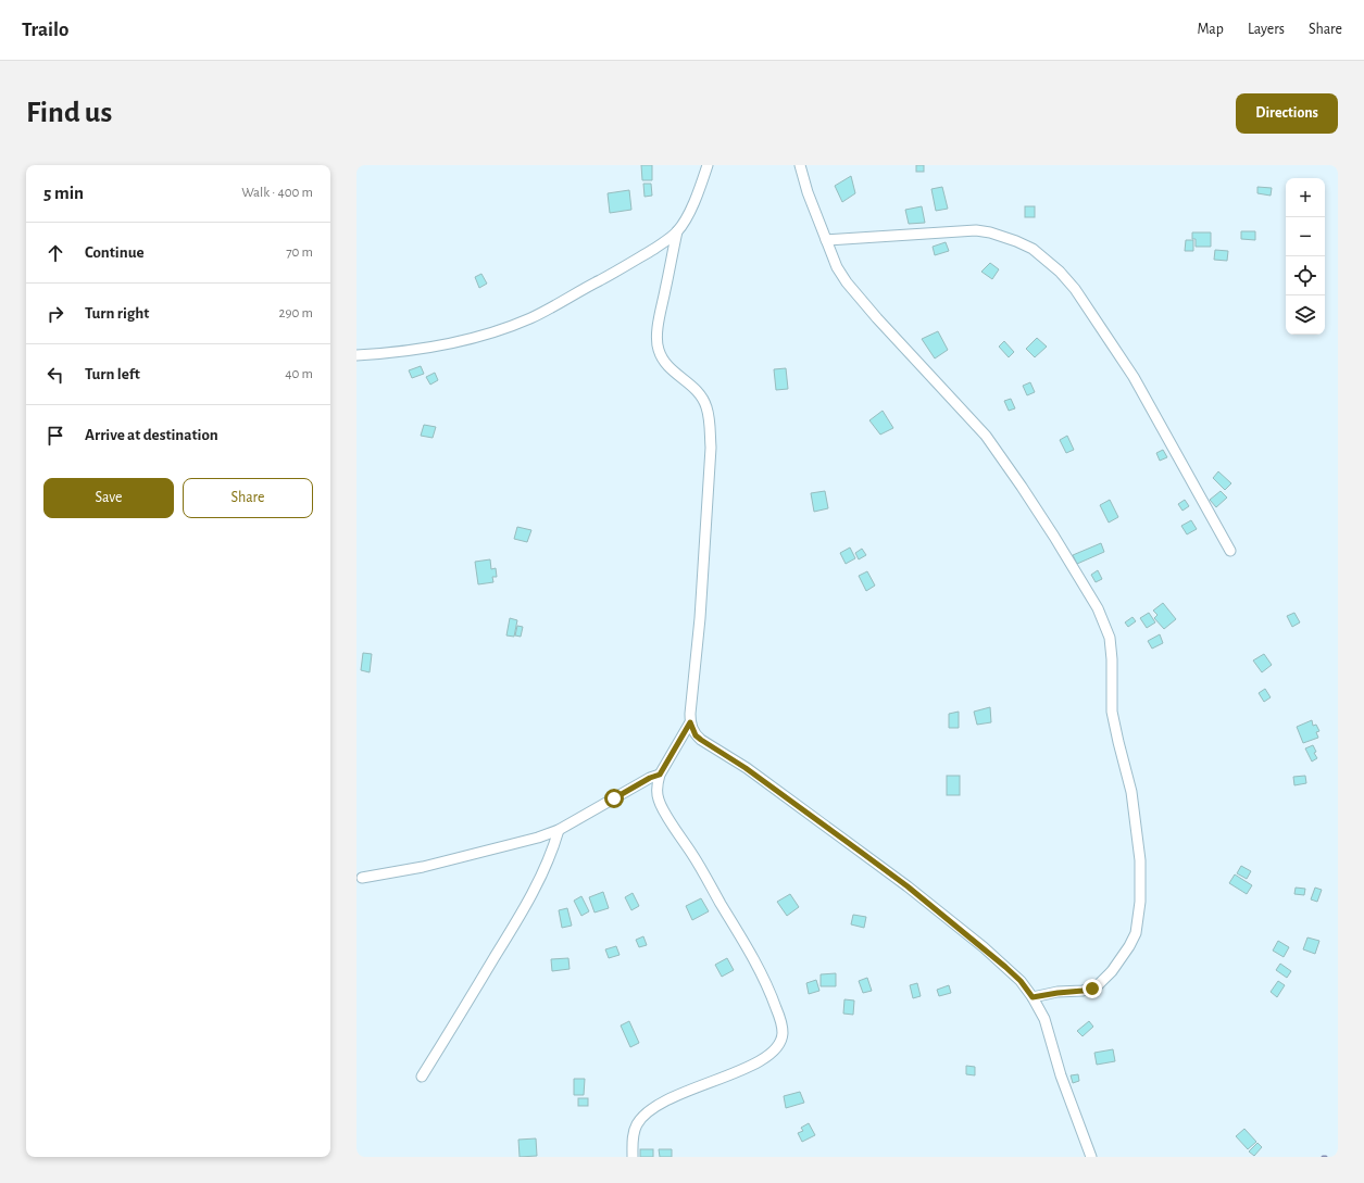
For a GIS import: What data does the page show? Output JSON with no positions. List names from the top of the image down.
{
  "page": {
    "header": "Trailo",
    "nav": ["Map", "Layers", "Share"],
    "buttons": [
      "Directions",
      ["Save", "Share"]
    ],
    "title": "Find us",
    "heading": ["5 min", "Walk · 400 m"],
    "map_buttons": ["+", "−"],
    "list": [
      ["Continue", "70 m"],
      ["Turn right", "290 m"],
      ["Turn left", "40 m"],
      "Arrive at destination"
    ]
  }
}
